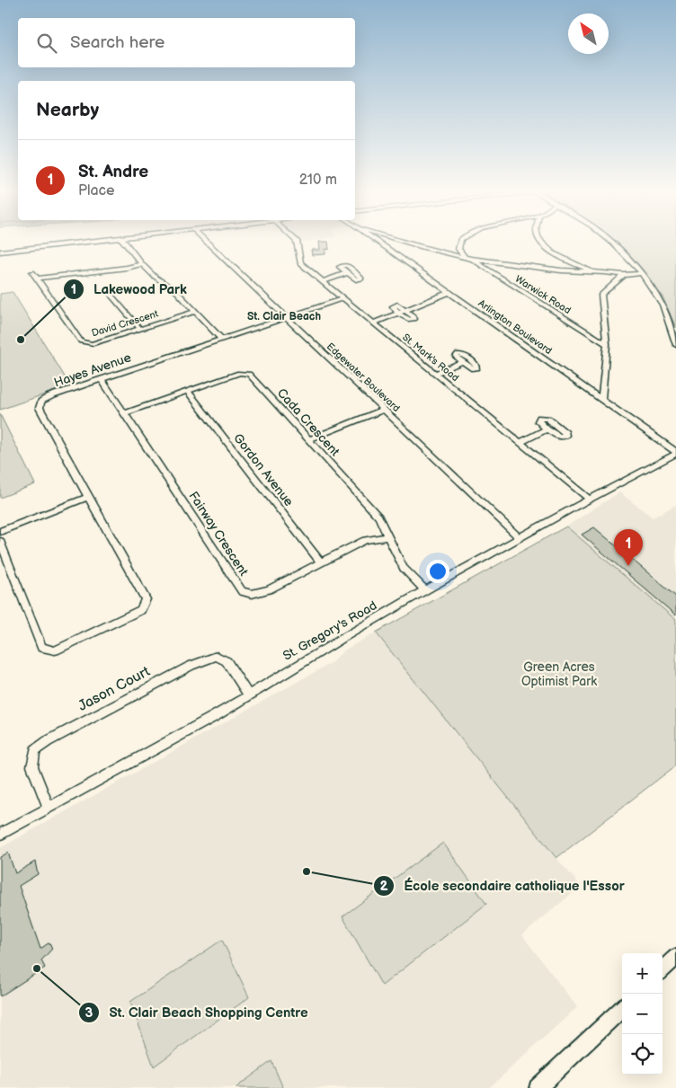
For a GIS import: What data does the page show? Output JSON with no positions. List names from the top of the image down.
{
  "streets": {
    "street": [
      "Warwick Road",
      "David Crescent",
      "Arlington Boulevard",
      "St. Mark's Road",
      "Hayes Avenue",
      "Edgewater Boulevard",
      "Cada Crescent",
      "Gordon Avenue",
      "Fairway Crescent",
      "St. Gregory's Road",
      "Jason Court"
    ]
  },
  "crossings": [
    ["Arlington Boulevard", "St. Gregory's Road"],
    ["St. Mark's Road", "Hayes Avenue"],
    ["St. Mark's Road", "St. Gregory's Road"],
    ["Hayes Avenue", "Edgewater Boulevard"],
    ["Hayes Avenue", "Fairway Crescent"],
    ["Edgewater Boulevard", "St. Gregory's Road"],
    ["Cada Crescent", "Gordon Avenue"],
    ["Cada Crescent", "Fairway Crescent"],
    ["Cada Crescent", "St. Gregory's Road"],
    ["Gordon Avenue", "Fairway Crescent"],
    ["St. Gregory's Road", "Jason Court"]
  ],
  "districts": ["St. Clair Beach"],
  "parks": ["Green Acres Optimist Park"],
  "places": ["Lakewood Park", "École secondaire catholique l'Essor", "St. Clair Beach Shopping Centre"],
  "north": "top left",
  "page": {
    "search": "Search here",
    "heading": "Nearby",
    "list": [
      {
        "mark": "1",
        "name": "St. Andre",
        "note": "Place",
        "value": "210 m"
      }
    ],
    "pins": "1",
    "map_buttons": ["+", "−"]
  }
}
